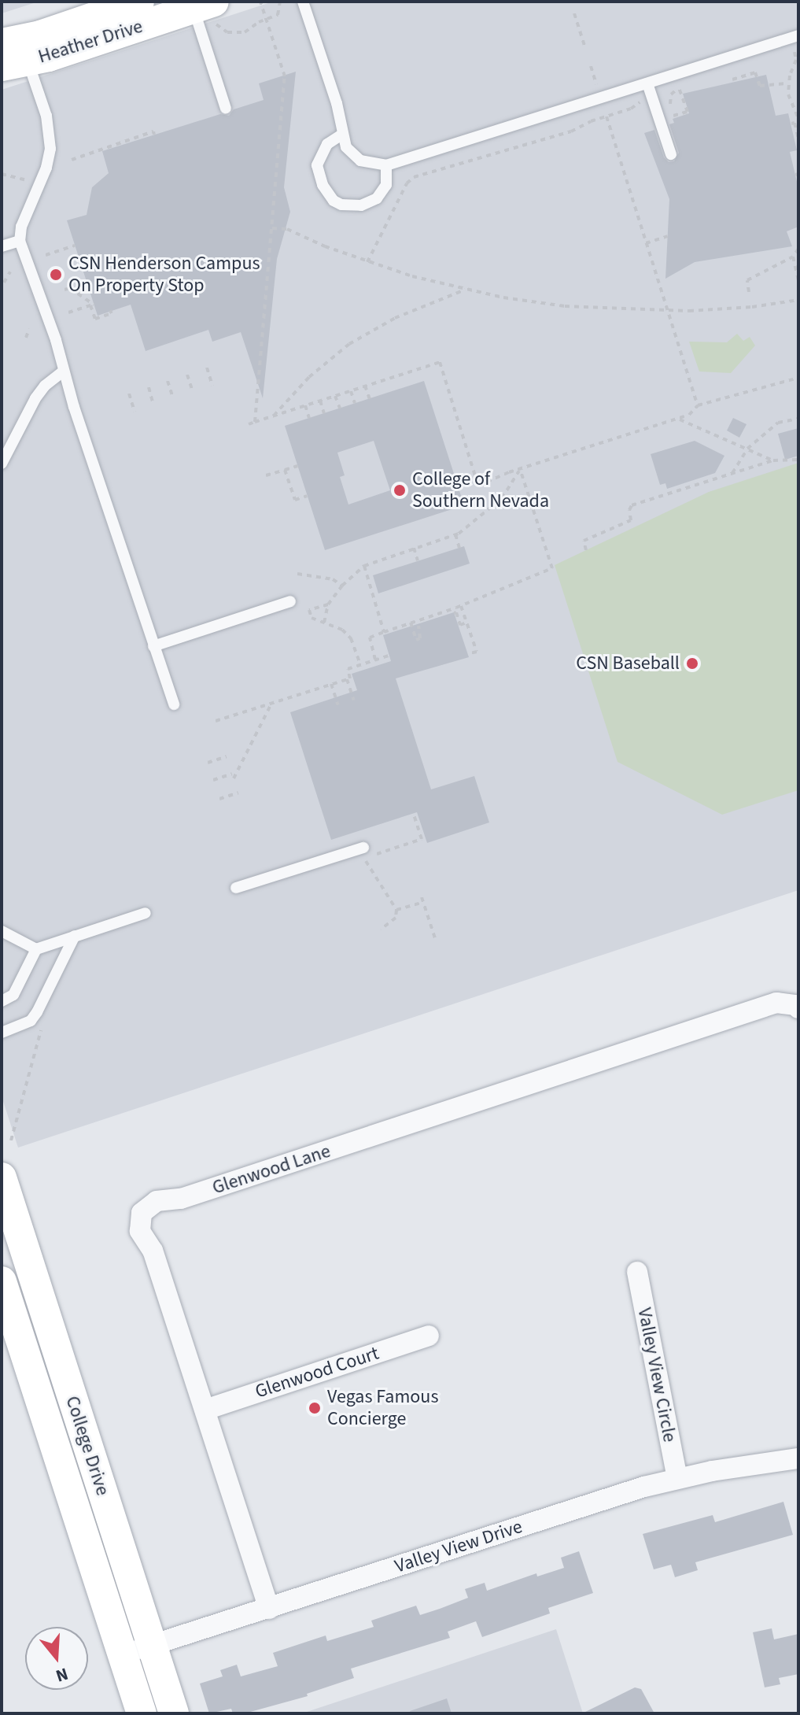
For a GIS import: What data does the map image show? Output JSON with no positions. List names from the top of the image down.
{
  "streets": {
    "main road": ["Heather Drive", "College Drive"],
    "street": [
      "Glenwood Lane",
      "Glenwood Court",
      "Valley View Circle",
      "Valley View Drive"
    ]
  },
  "crossings": [
    ["Glenwood Lane", "Glenwood Court"],
    ["Glenwood Lane", "Valley View Drive"],
    ["Valley View Circle", "Valley View Drive"],
    ["College Drive", "Valley View Drive"]
  ],
  "places": [
    "CSN Henderson Campus On Property Stop",
    "College of Southern Nevada",
    "CSN Baseball",
    "Vegas Famous Concierge"
  ],
  "north": "bottom"
}
